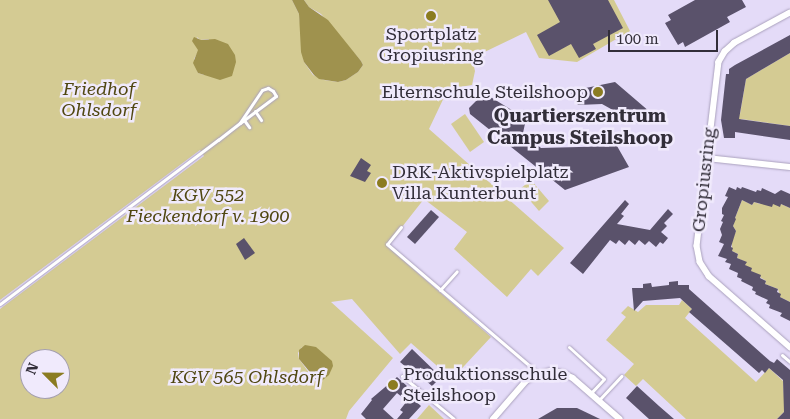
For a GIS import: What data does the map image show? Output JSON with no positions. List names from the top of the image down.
{
  "streets": {
    "street": ["Gropiusring"]
  },
  "districts": ["Quartierszentrum Campus Steilshoop"],
  "parks": ["Friedhof Ohlsdorf", "KGV 552 Fieckendorf v. 1900", "KGV 565 Ohlsdorf"],
  "places": [
    "Sportplatz Gropiusring",
    "Elternschule Steilshoop",
    "DRK-Aktivspielplatz Villa Kunterbunt",
    "Produktionsschule Steilshoop"
  ],
  "scale_bar": "100 m",
  "north": "top left"
}
